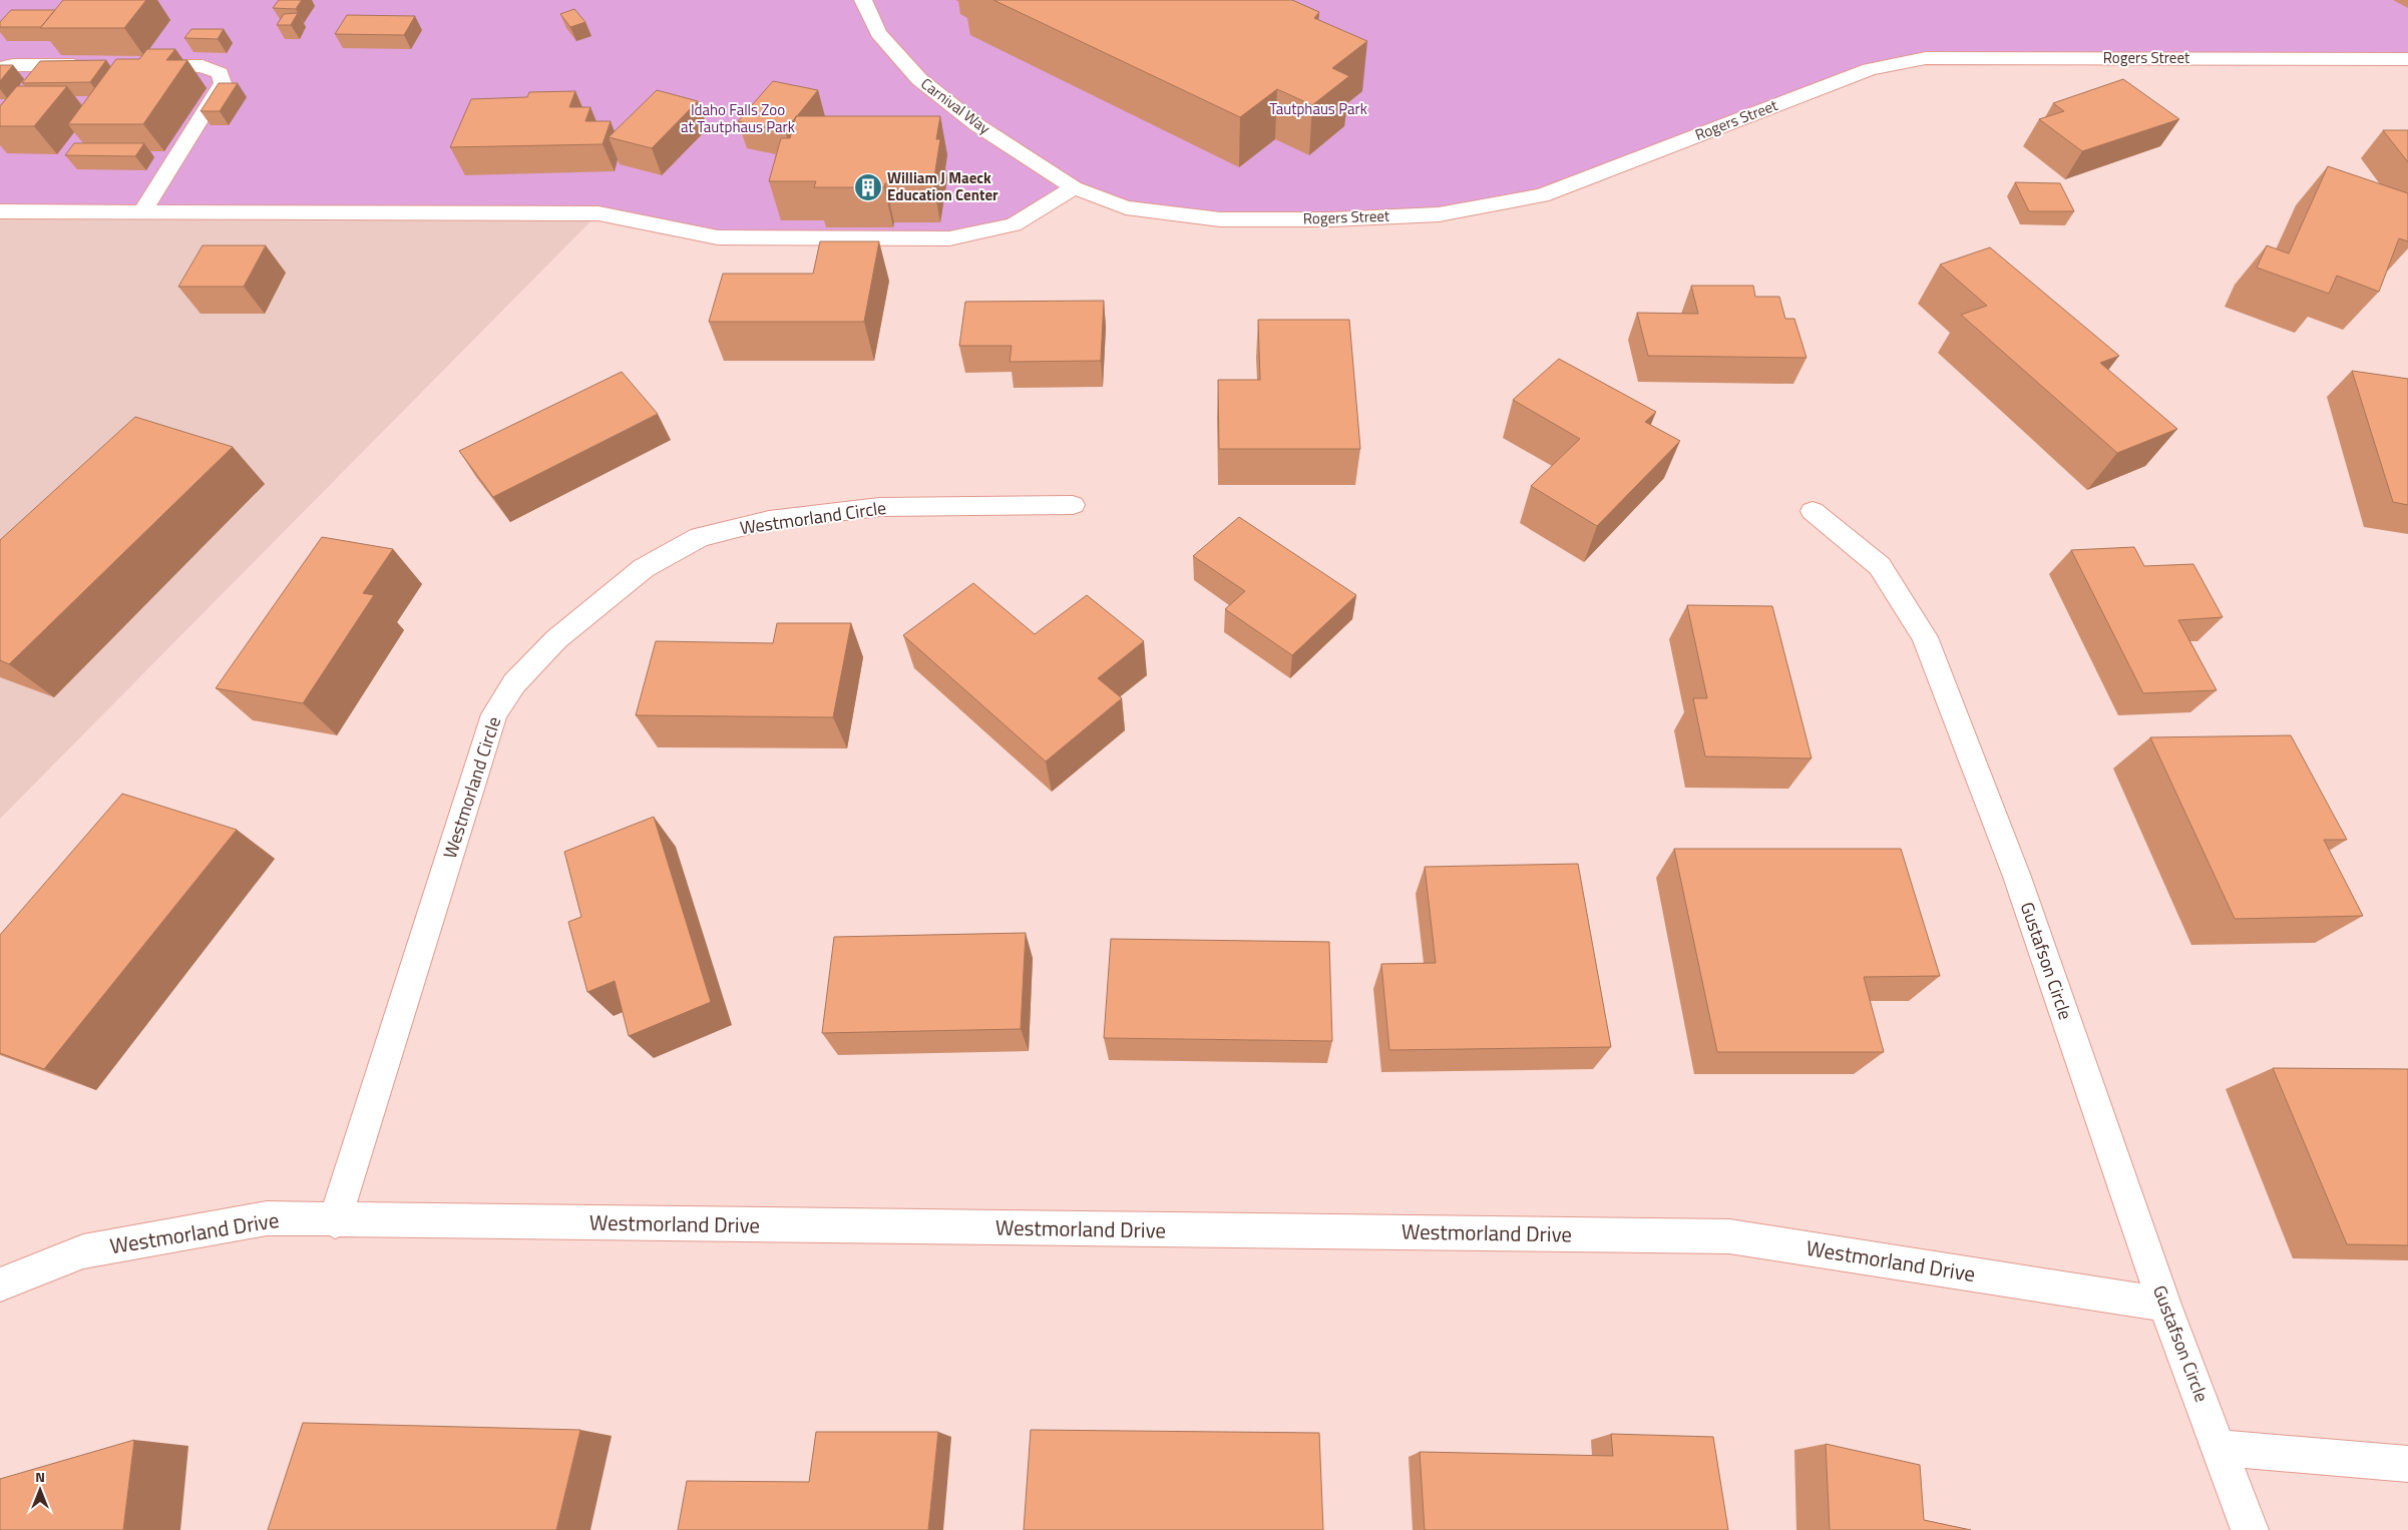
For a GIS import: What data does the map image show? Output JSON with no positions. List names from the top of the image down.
{
  "streets": {
    "street": [
      "Rogers Street",
      "Carnival Way",
      "Westmorland Circle",
      "Gustafson Circle",
      "Westmorland Drive"
    ]
  },
  "crossings": [
    ["Rogers Street", "Carnival Way"],
    ["Westmorland Circle", "Westmorland Drive"],
    ["Gustafson Circle", "Westmorland Drive"]
  ],
  "parks": ["Tautphaus Park", "Idaho Falls Zoo at Tautphaus Park"],
  "places": {
    "building": ["William J Maeck Education Center"]
  },
  "north": "top"
}
